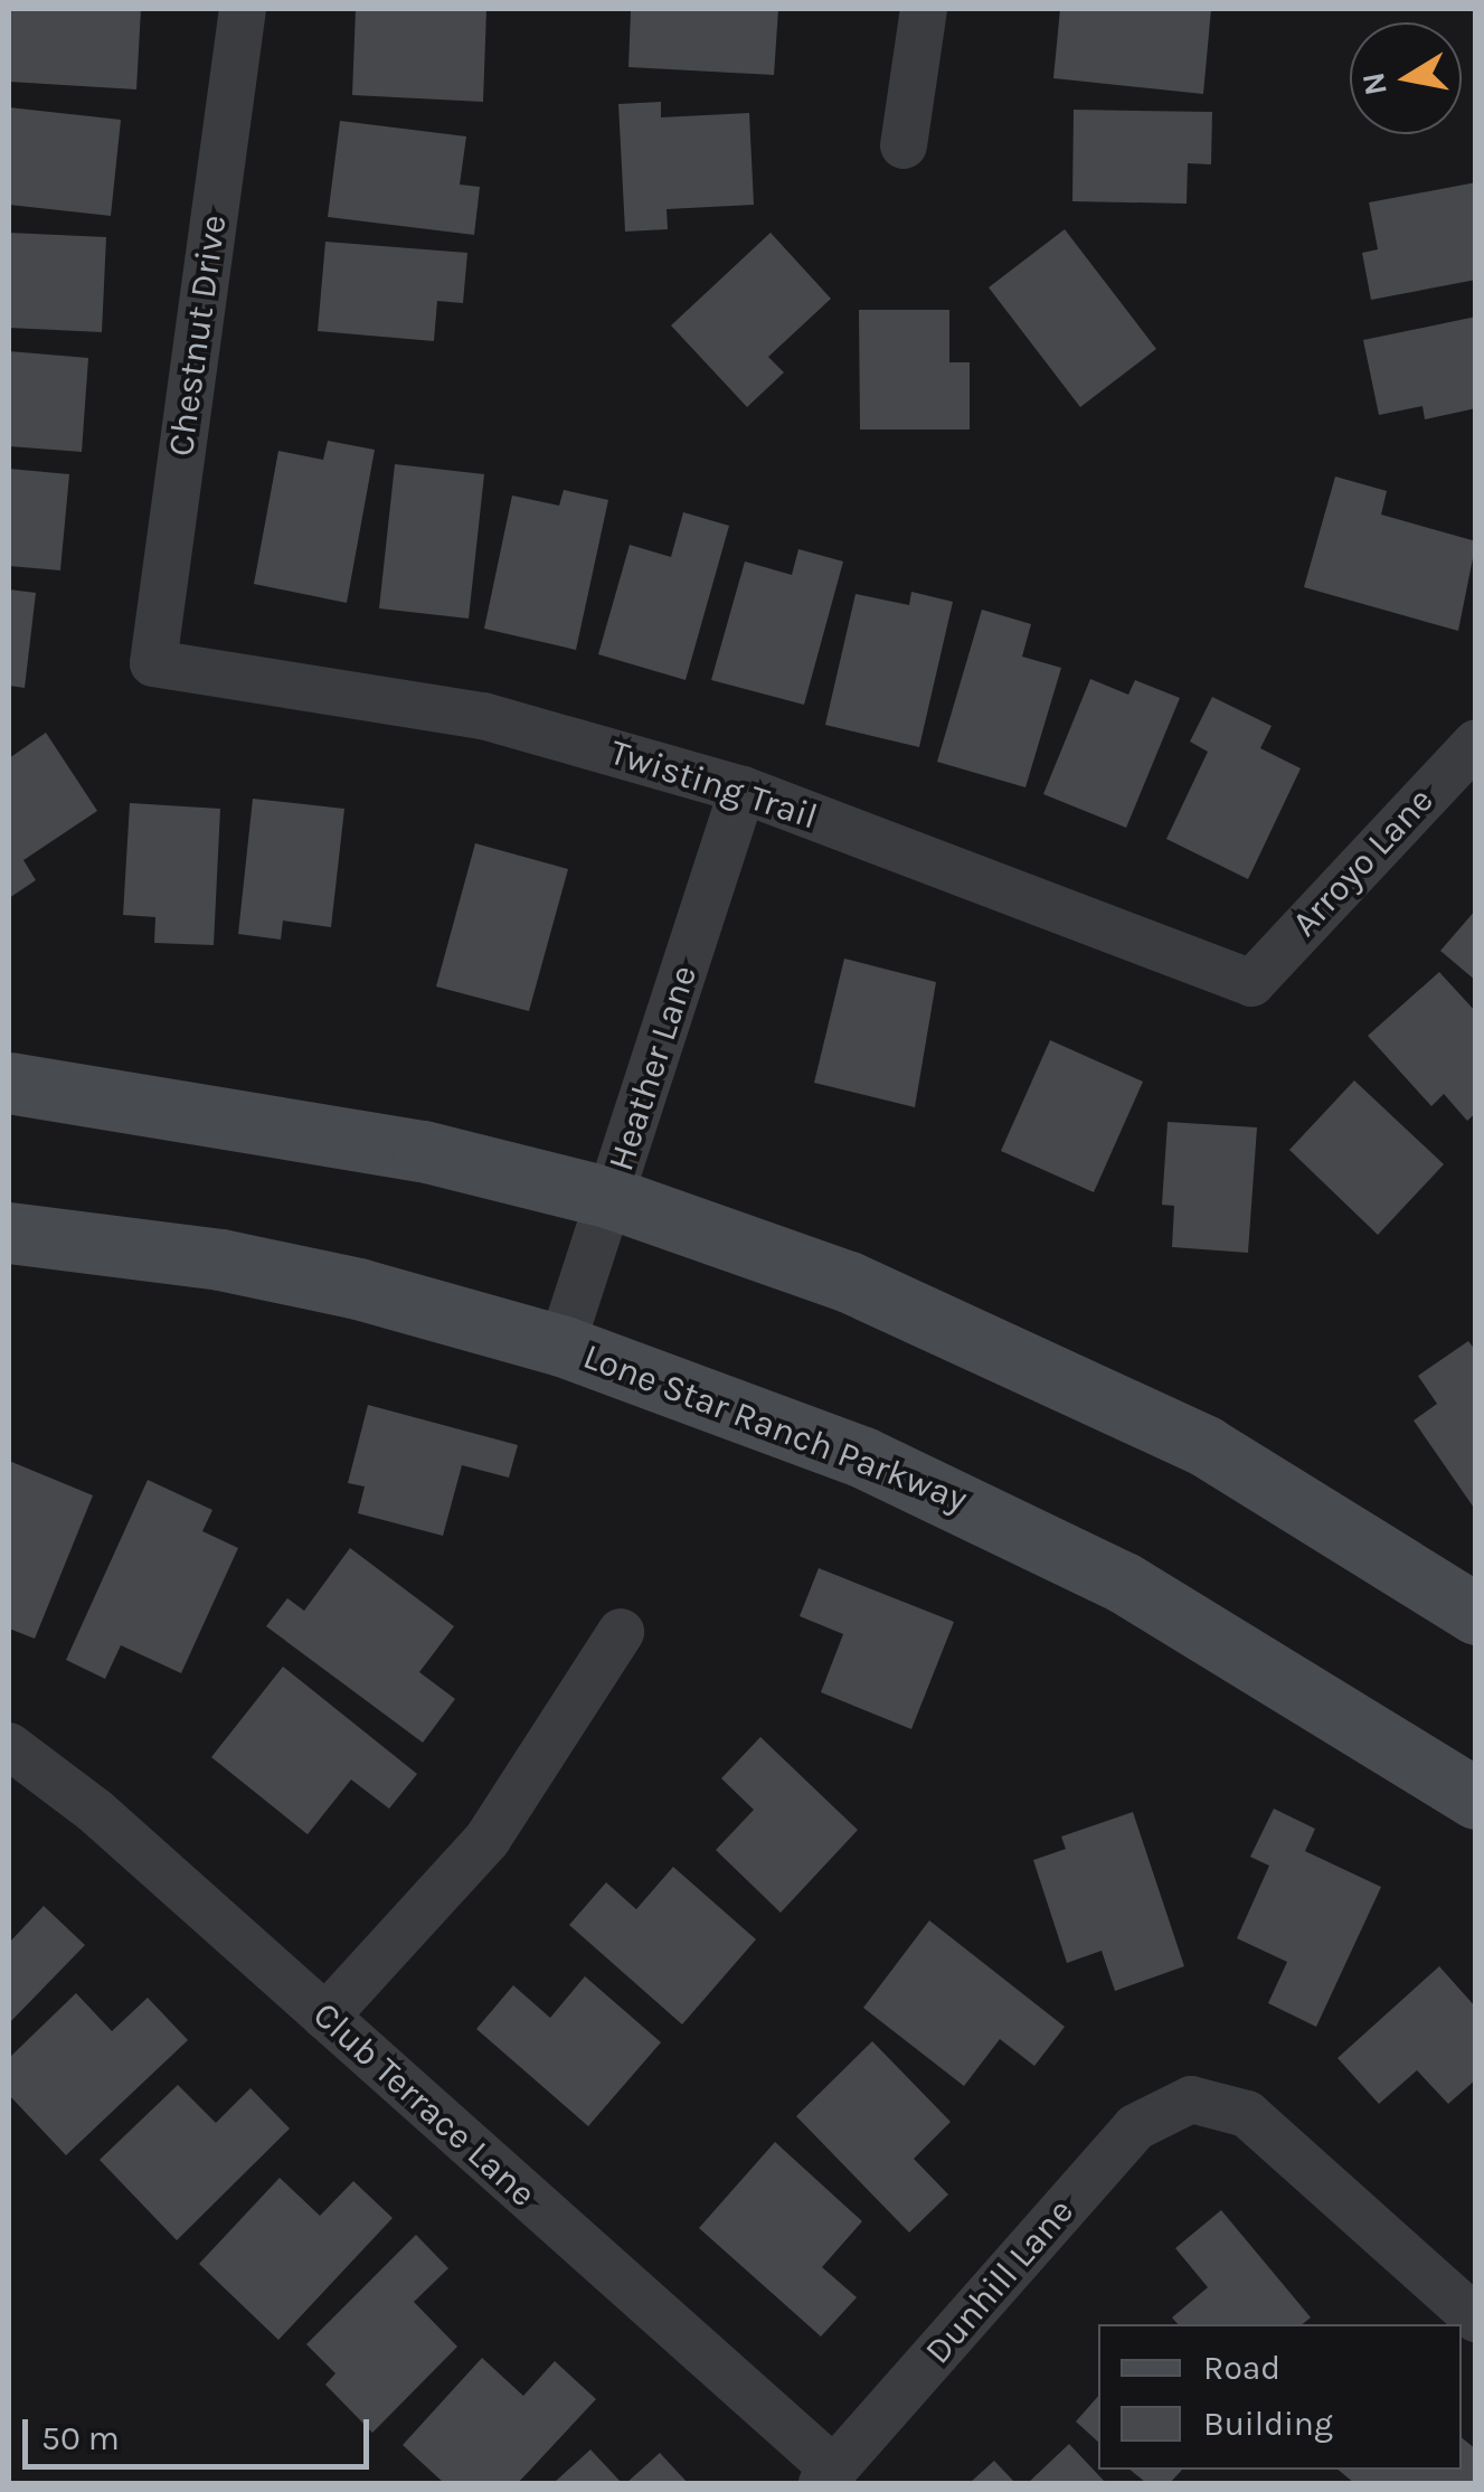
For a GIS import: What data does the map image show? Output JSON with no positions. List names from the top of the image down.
{
  "streets": {
    "main road": ["Lone Star Ranch Parkway"],
    "street": [
      "Chestnut Drive",
      "Twisting Trail",
      "Arroyo Lane",
      "Heather Lane",
      "Club Terrace Lane",
      "Dunhill Lane"
    ]
  },
  "crossings": [
    ["Chestnut Drive", "Twisting Trail"],
    ["Twisting Trail", "Arroyo Lane"],
    ["Twisting Trail", "Heather Lane"],
    ["Heather Lane", "Lone Star Ranch Parkway"],
    ["Club Terrace Lane", "Dunhill Lane"]
  ],
  "legend": ["Road", "Building"],
  "scale_bar": "50 m",
  "north": "left"
}
